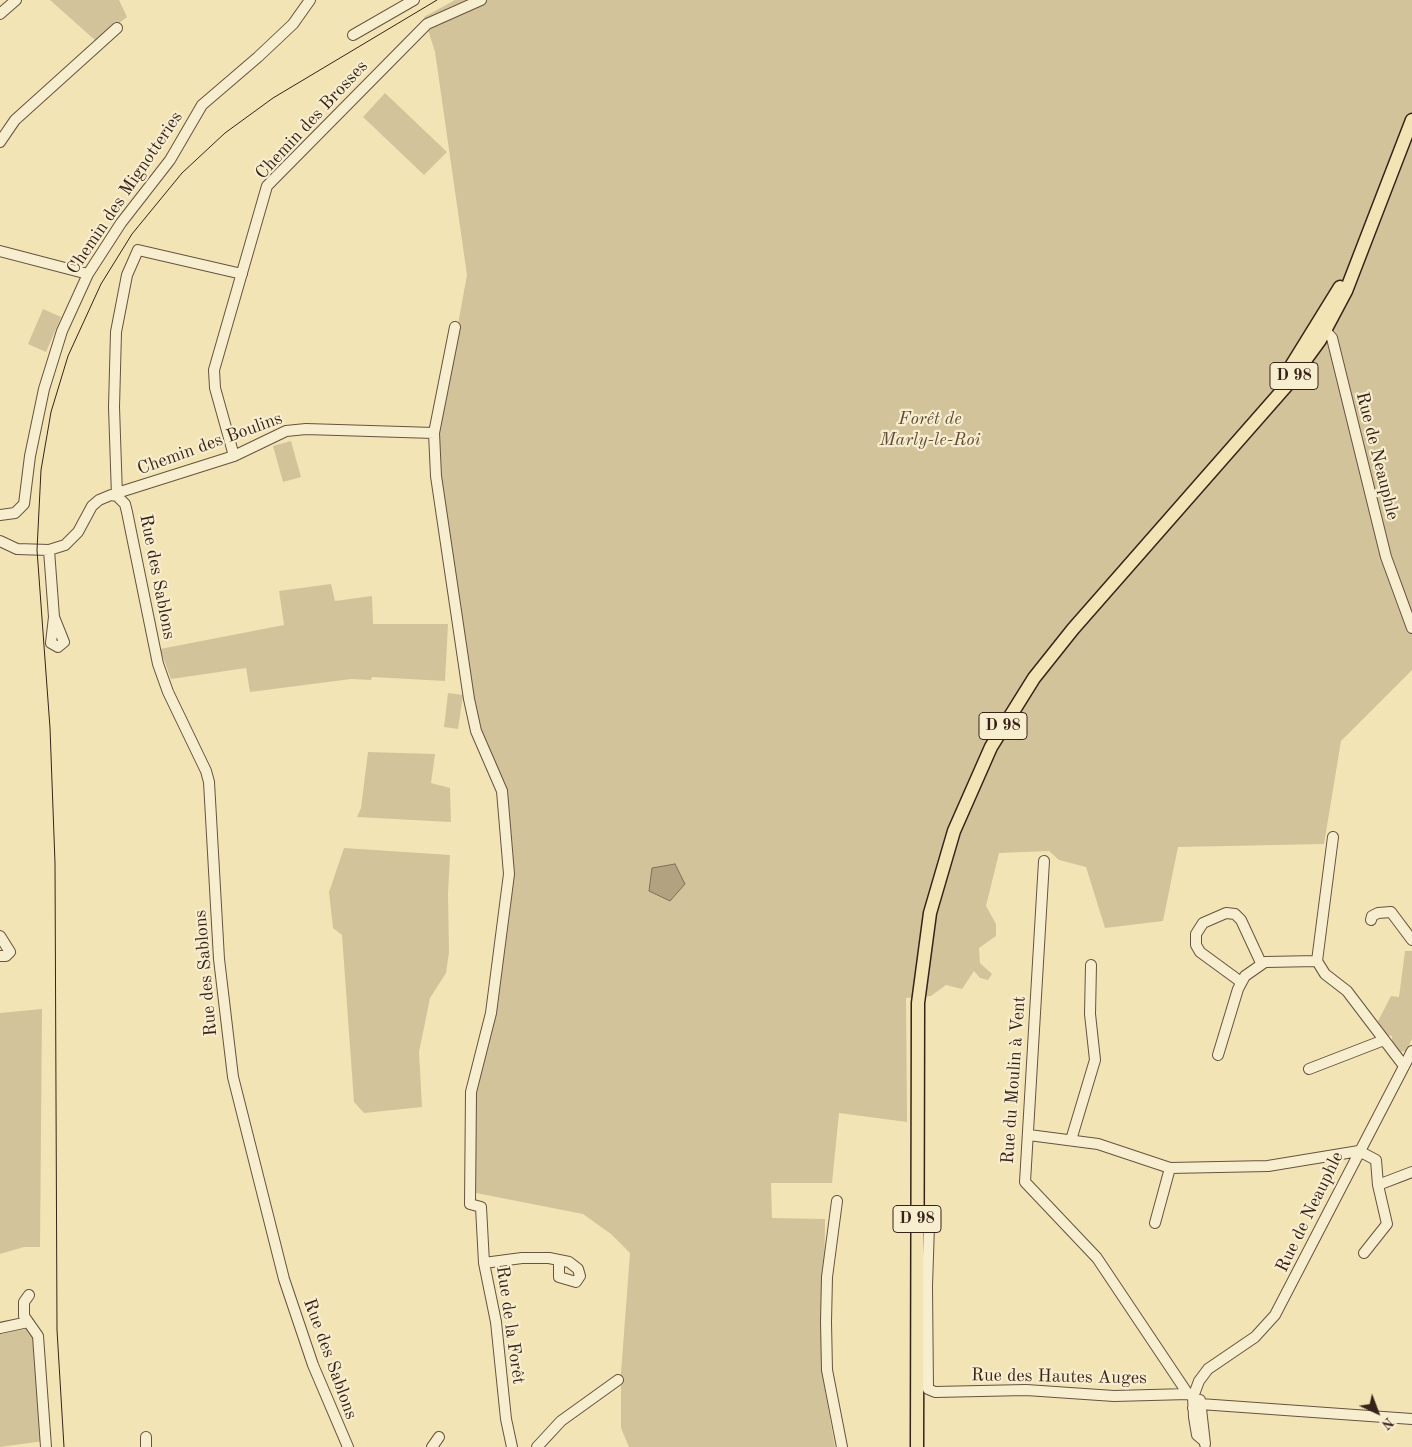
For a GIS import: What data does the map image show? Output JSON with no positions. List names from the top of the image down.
{
  "streets": {
    "main road": ["D 98"],
    "street": [
      "Chemin des Brosses",
      "Chemin des Mignotteries",
      "Chemin des Boulins",
      "Rue de Neauphle",
      "Rue des Sablons",
      "Rue du Moulin à Vent",
      "Rue de la Forêt",
      "Rue des Hautes Auges"
    ]
  },
  "crossings": [
    ["Chemin des Brosses", "Chemin des Boulins"],
    ["D 98", "Rue de Neauphle"],
    ["Chemin des Boulins", "Rue des Sablons"],
    ["Chemin des Boulins", "Rue de la Forêt"],
    ["Rue de Neauphle", "Rue du Moulin à Vent"],
    ["Rue de Neauphle", "Rue des Hautes Auges"],
    ["Rue du Moulin à Vent", "Rue des Hautes Auges"]
  ],
  "parks": ["Forêt de Marly-le-Roi"],
  "north": "bottom right"
}
